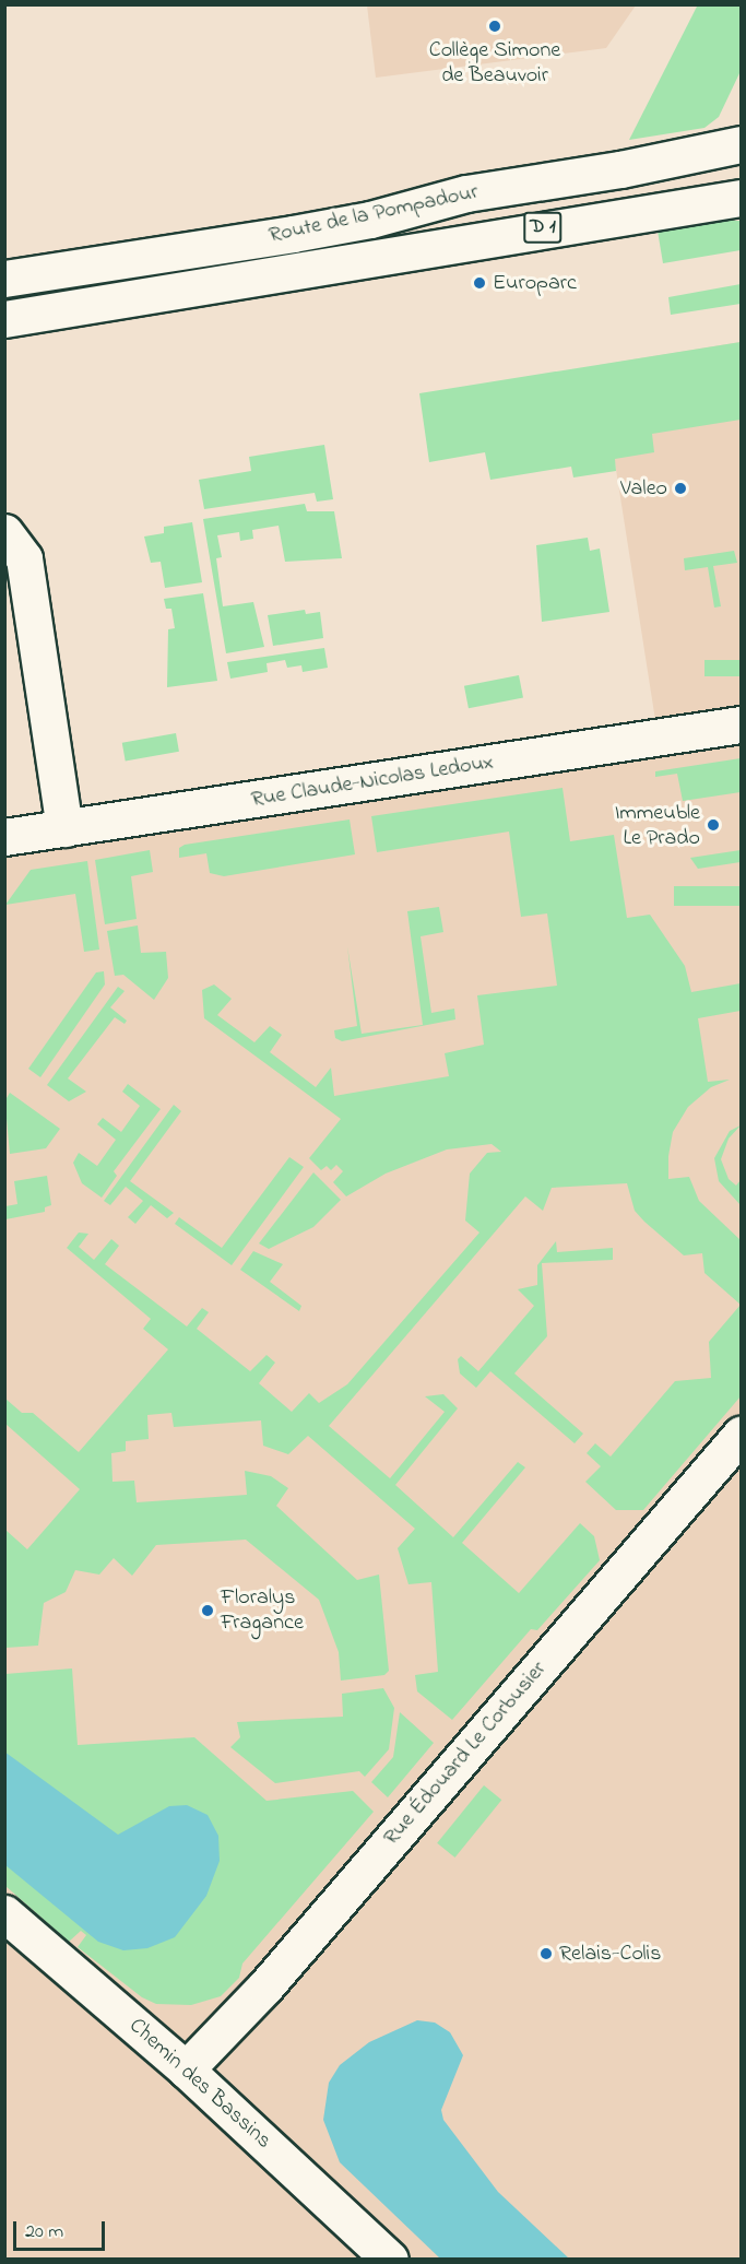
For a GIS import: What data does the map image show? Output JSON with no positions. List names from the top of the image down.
{
  "streets": {
    "street": [
      "Route de la Pompadour",
      "D 1",
      "Rue Claude-Nicolas Ledoux",
      "Rue Édouard Le Corbusier",
      "Chemin des Bassins"
    ]
  },
  "crossings": [
    ["Rue Édouard Le Corbusier", "Chemin des Bassins"]
  ],
  "places": [
    "Collège Simone de Beauvoir",
    "Europarc",
    "Valeo",
    "Immeuble Le Prado",
    "Floralys Fragance",
    "Relais-Colis"
  ],
  "scale_bar": "20 m"
}
